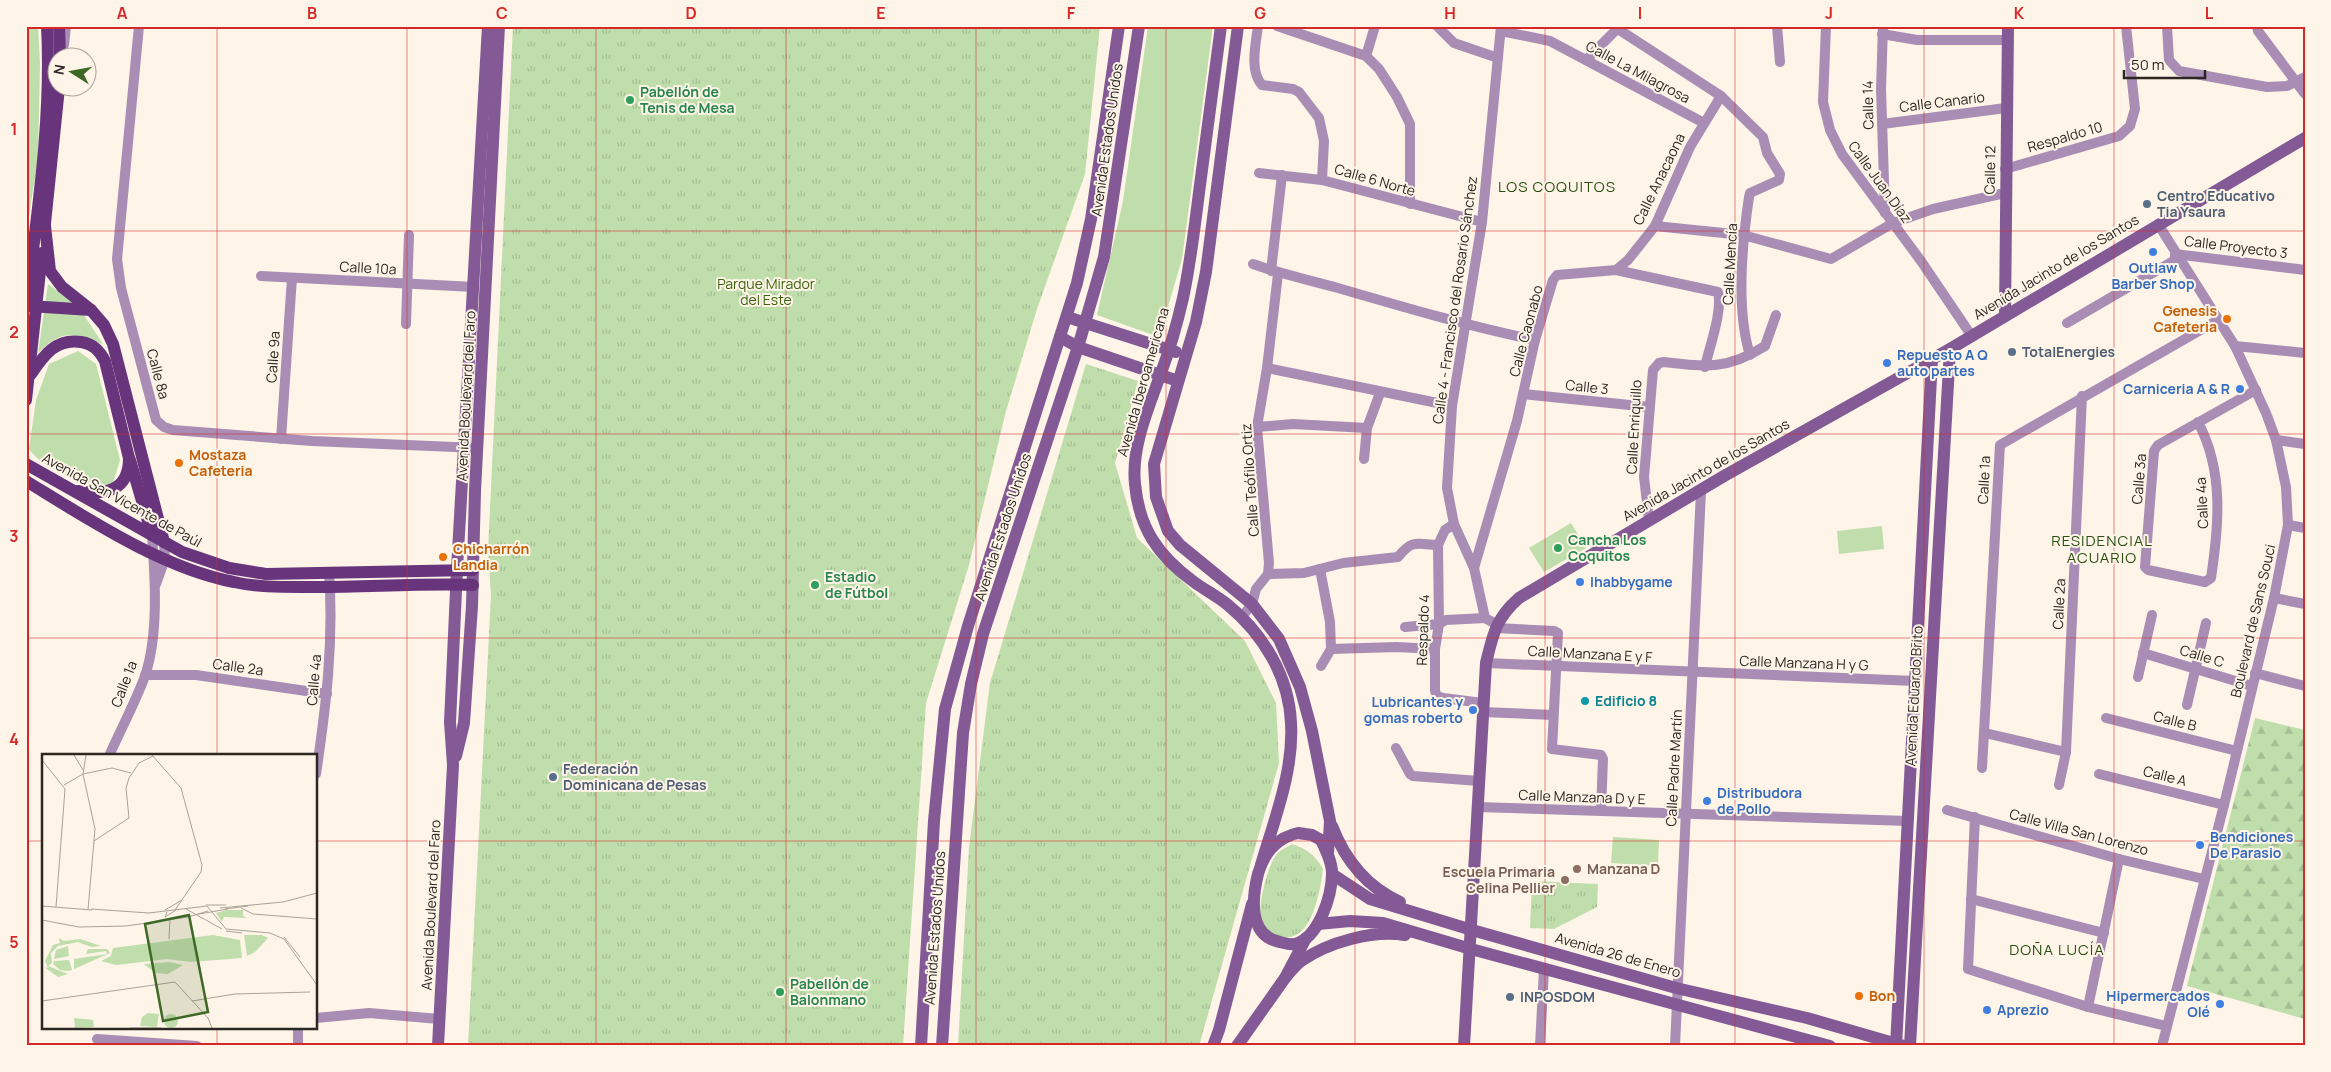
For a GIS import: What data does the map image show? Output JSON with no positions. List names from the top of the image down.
{
  "streets": {
    "main road": ["Avenida San Vicente de Paúl"],
    "street": [
      "Calle La Milagrosa",
      "Calle Canario",
      "Calle 14",
      "Respaldo 10",
      "Avenida Estados Unidos",
      "Calle 12",
      "Calle Anacaona",
      "Calle 6 Norte",
      "Calle Juan Díaz",
      "Calle Proyecto 3",
      "Calle Mencía",
      "Avenida Jacinto de los Santos",
      "Calle 10a",
      "Calle 4 - Francisco del Rosario Sánchez",
      "Calle Caonabo",
      "Calle 9a",
      "Calle 8a",
      "Avenida Iberoamericana",
      "Calle 3",
      "Avenida Boulevard del Faro",
      "Calle Enriquillo",
      "Calle 3a",
      "Calle Teófilo Ortiz",
      "Calle 1a",
      "Calle 4a",
      "Calle 2a",
      "Boulevard de Sans Souci",
      "Respaldo 4",
      "Calle Manzana E y F",
      "Calle C",
      "Calle Manzana H y G",
      "Avenida Eduardo Brito",
      "Calle B",
      "Calle Padre Martín",
      "Calle A",
      "Calle Manzana D y E",
      "Calle Villa San Lorenzo",
      "Avenida 26 de Enero"
    ]
  },
  "crossings": [
    ["Calle La Milagrosa", "Calle Anacaona"],
    ["Calle La Milagrosa", "Calle 4 - Francisco del Rosario Sánchez"],
    ["Calle Canario", "Calle 14"],
    ["Calle Canario", "Calle 12"],
    ["Calle 14", "Calle Juan Díaz"],
    ["Respaldo 10", "Calle 12"],
    ["Calle 12", "Avenida Jacinto de los Santos"],
    ["Calle Anacaona", "Calle Mencía"],
    ["Calle Anacaona", "Calle Caonabo"],
    ["Calle 6 Norte", "Calle 4 - Francisco del Rosario Sánchez"],
    ["Calle 6 Norte", "Calle Teófilo Ortiz"],
    ["Calle Juan Díaz", "Avenida Jacinto de los Santos"],
    ["Calle Proyecto 3", "Boulevard de Sans Souci"],
    ["Calle Mencía", "Calle Enriquillo"],
    ["Avenida Jacinto de los Santos", "Calle 4 - Francisco del Rosario Sánchez"],
    ["Avenida Jacinto de los Santos", "Calle Enriquillo"],
    ["Avenida Jacinto de los Santos", "Boulevard de Sans Souci"],
    ["Avenida Jacinto de los Santos", "Respaldo 4"],
    ["Avenida Jacinto de los Santos", "Calle Manzana E y F"],
    ["Avenida Jacinto de los Santos", "Avenida Eduardo Brito"],
    ["Avenida Jacinto de los Santos", "Calle Padre Martín"],
    ["Avenida Jacinto de los Santos", "Calle Manzana D y E"],
    ["Avenida Jacinto de los Santos", "Avenida 26 de Enero"],
    ["Calle 10a", "Calle 9a"],
    ["Calle 10a", "Avenida Boulevard del Faro"],
    ["Calle 4 - Francisco del Rosario Sánchez", "Calle Caonabo"],
    ["Calle Caonabo", "Calle 3"],
    ["Calle Caonabo", "Calle Enriquillo"],
    ["Calle 9a", "Calle 8a"],
    ["Calle 8a", "Avenida Boulevard del Faro"],
    ["Avenida Iberoamericana", "Avenida 26 de Enero"],
    ["Calle 3", "Calle Enriquillo"],
    ["Avenida Boulevard del Faro", "Avenida San Vicente de Paúl"],
    ["Calle 3a", "Calle 4a"],
    ["Calle 3a", "Boulevard de Sans Souci"],
    ["Calle 1a", "Avenida San Vicente de Paúl"],
    ["Calle 1a", "Calle 2a"],
    ["Calle 1a", "Boulevard de Sans Souci"],
    ["Avenida San Vicente de Paúl", "Calle 4a"],
    ["Calle 4a", "Calle 2a"],
    ["Boulevard de Sans Souci", "Calle C"],
    ["Boulevard de Sans Souci", "Calle B"],
    ["Boulevard de Sans Souci", "Calle A"],
    ["Boulevard de Sans Souci", "Calle Villa San Lorenzo"],
    ["Calle Manzana E y F", "Calle Manzana H y G"],
    ["Calle Manzana E y F", "Calle Padre Martín"],
    ["Calle Manzana H y G", "Avenida Eduardo Brito"],
    ["Calle Manzana H y G", "Calle Padre Martín"],
    ["Avenida Eduardo Brito", "Calle Manzana D y E"],
    ["Avenida Eduardo Brito", "Avenida 26 de Enero"],
    ["Calle Padre Martín", "Calle Manzana D y E"],
    ["Calle Padre Martín", "Avenida 26 de Enero"]
  ],
  "districts": ["LOS COQUITOS", "RESIDENCIAL ACUARIO", "DOÑA LUCÍA"],
  "parks": ["Parque Mirador del Este"],
  "places": [
    "Pabellón de Tenis de Mesa",
    "Centro Educativo Tia Ysaura",
    "Outlaw Barber Shop",
    "Genesis Cafeteria",
    "TotalEnergies",
    "Repuesto A Q auto partes",
    "Carniceria A & R",
    "Mostaza Cafeteria",
    "Cancha Los Coquitos",
    "Chicharrón Landia",
    "Ihabbygame",
    "Estadio de Fútbol",
    "Edificio 8",
    "Lubricantes y gomas roberto",
    "Federación Dominicana de Pesas",
    "Distribudora de Pollo",
    "Bendiciones De Parasio",
    "Manzana D",
    "Escuela Primaria Celina Pellier",
    "Pabellón de Balonmano",
    "Bon",
    "INPOSDOM",
    "Hipermercados Olé",
    "Aprezio"
  ],
  "scale_bar": "50 m",
  "north": "left",
  "grid": {
    "columns": [
      "A",
      "B",
      "C",
      "D",
      "E",
      "F",
      "G",
      "H",
      "I",
      "J",
      "K",
      "L"
    ],
    "rows": [
      "1",
      "2",
      "3",
      "4",
      "5"
    ]
  }
}
